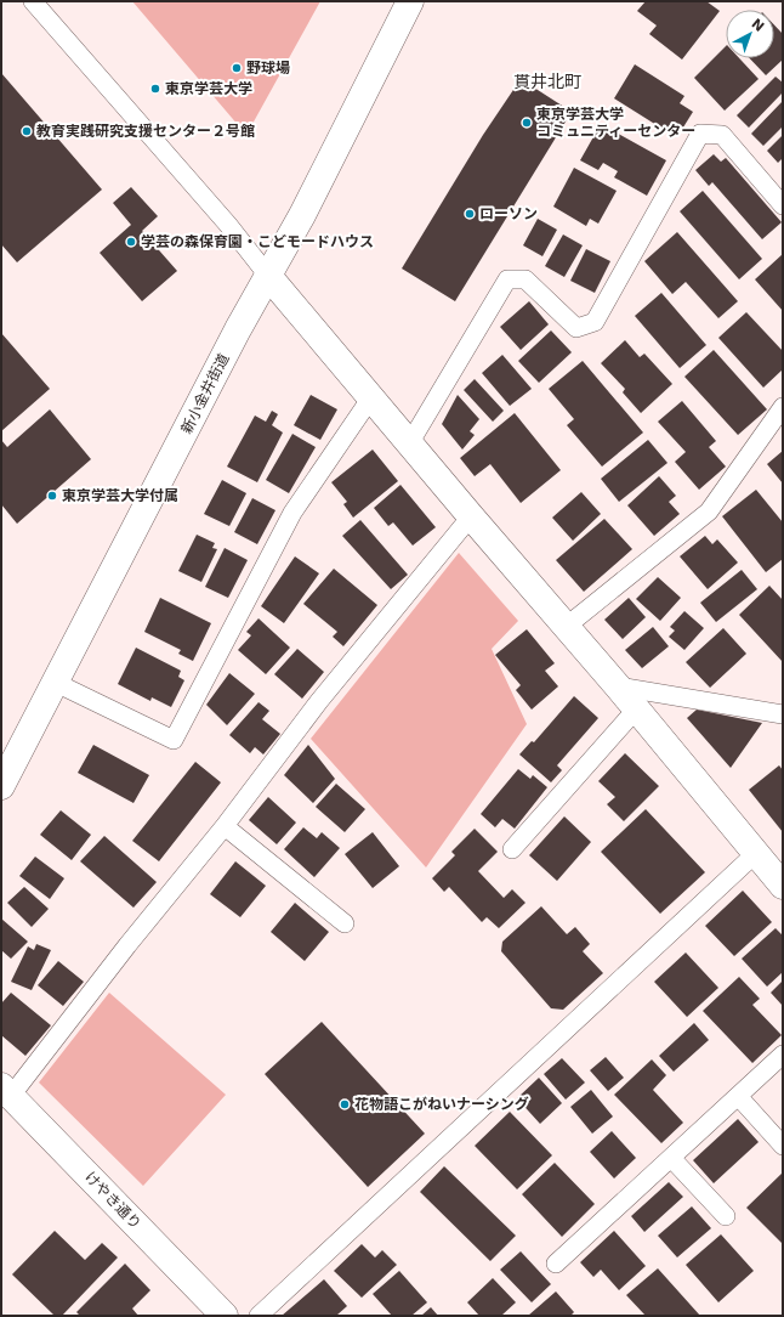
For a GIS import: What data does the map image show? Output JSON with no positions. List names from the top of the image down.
{
  "streets": {
    "street": ["新小金井街道", "けやき通り"]
  },
  "districts": ["貫井北町"],
  "places": [
    "野球場",
    "東京学芸大学",
    "東京学芸大学 コミュニティーセンター",
    "教育実践研究支援センター２号館",
    "ローソン",
    "学芸の森保育園・こどモードハウス",
    "東京学芸大学付属",
    "花物語こがねいナーシング"
  ],
  "north": "top right"
}
